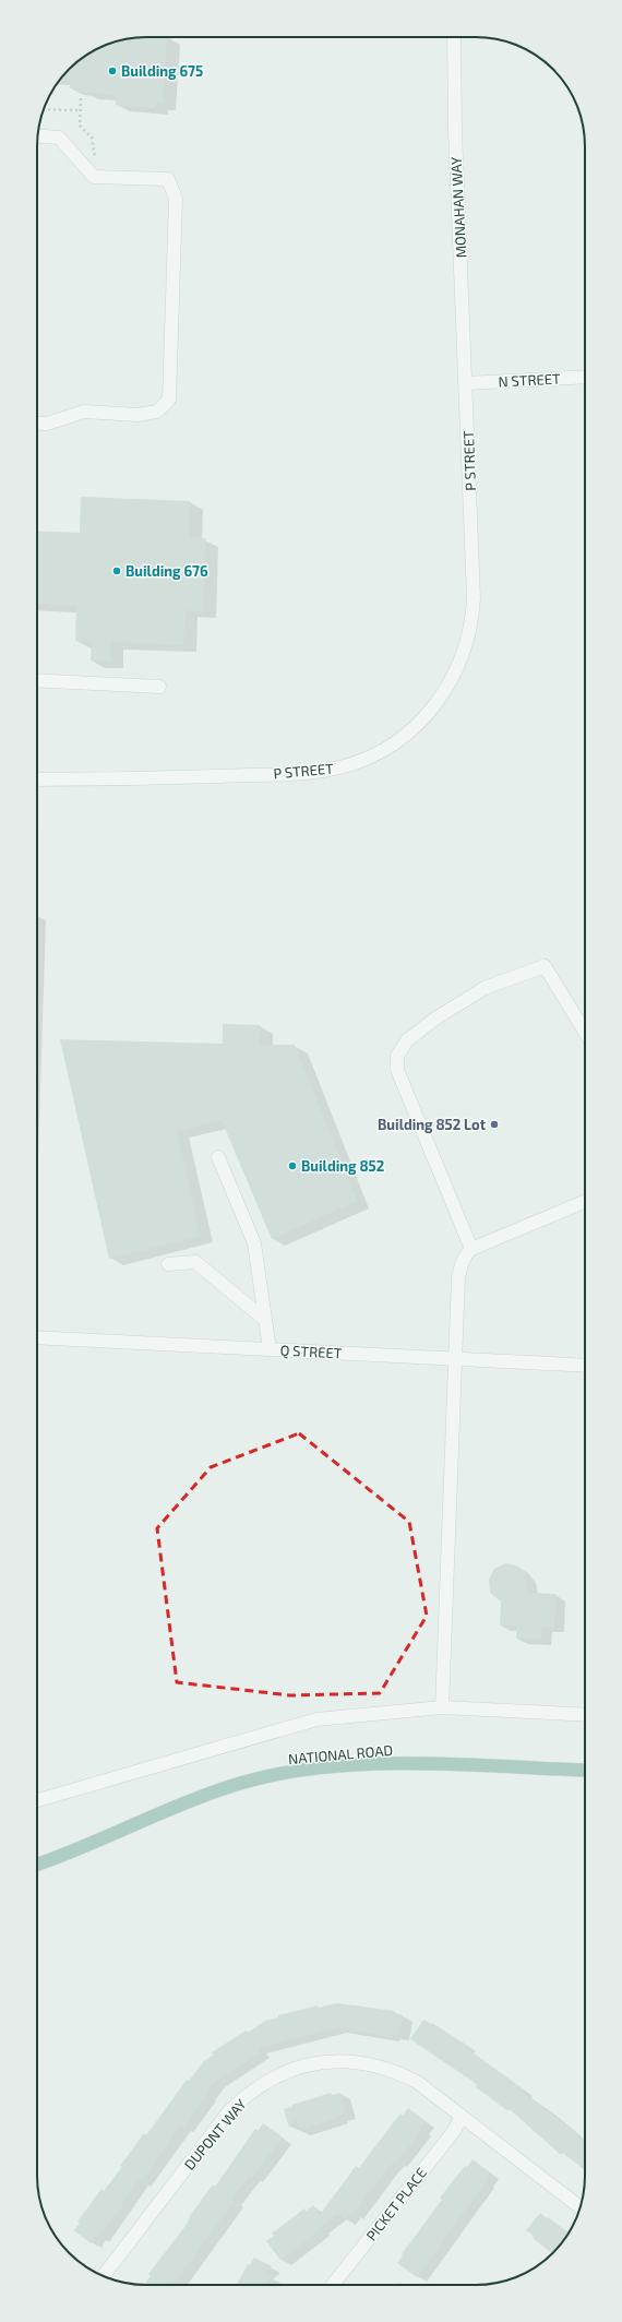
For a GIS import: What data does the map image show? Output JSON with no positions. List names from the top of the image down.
{
  "streets": {
    "main road": ["NATIONAL ROAD"],
    "street": [
      "MONAHAN WAY",
      "N STREET",
      "P STREET",
      "Q STREET",
      "DUPONT WAY",
      "PICKET PLACE"
    ]
  },
  "crossings": [
    ["MONAHAN WAY", "N STREET"],
    ["MONAHAN WAY", "P STREET"],
    ["N STREET", "P STREET"],
    ["DUPONT WAY", "PICKET PLACE"]
  ],
  "places": [
    "Building 675",
    "Building 676",
    "Building 852 Lot",
    "Building 852"
  ]
}
